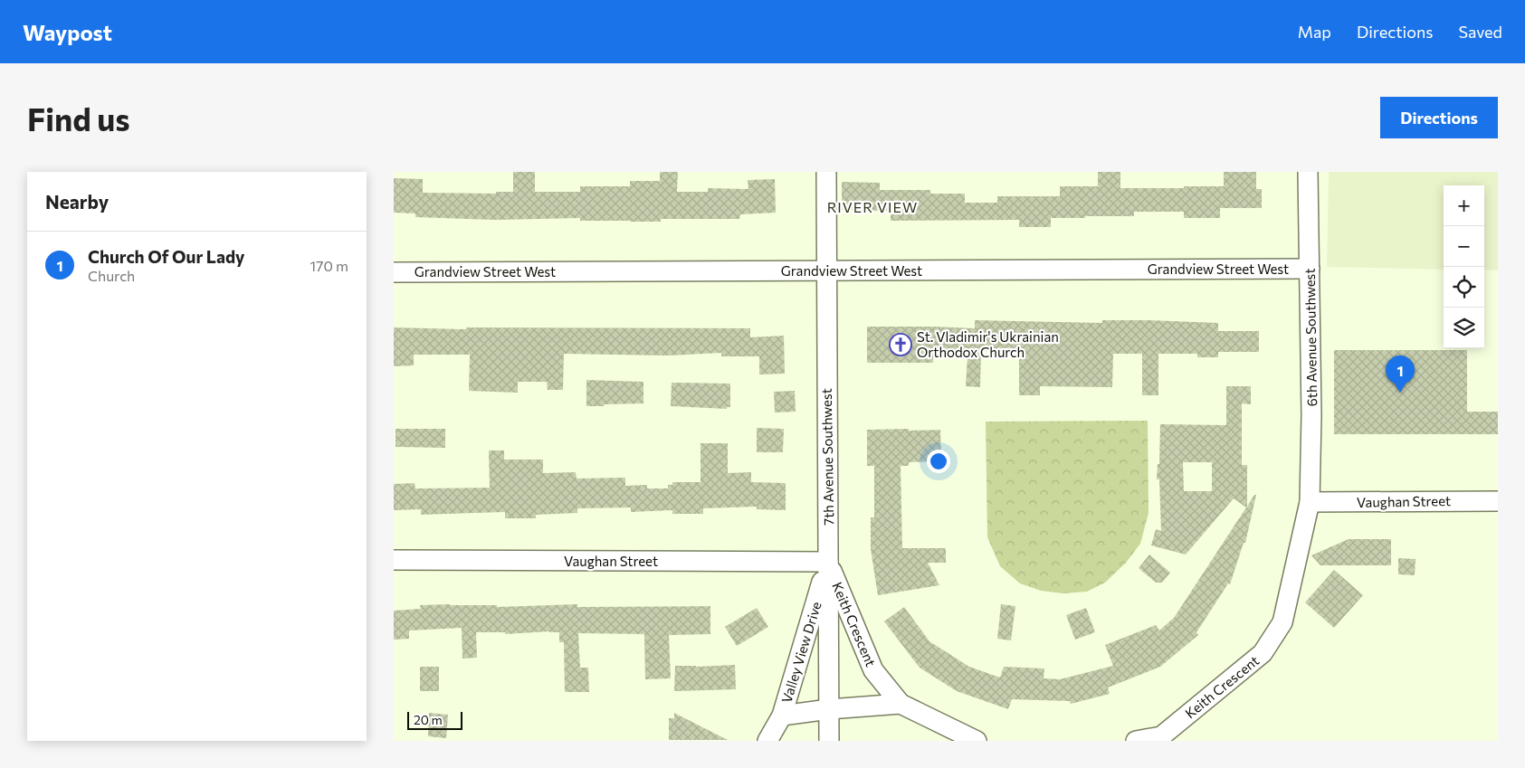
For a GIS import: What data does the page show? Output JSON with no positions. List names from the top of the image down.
{
  "streets": {
    "street": [
      "Grandview Street West",
      "6th Avenue Southwest",
      "7th Avenue Southwest",
      "Vaughan Street",
      "Keith Crescent",
      "Valley View Drive"
    ]
  },
  "crossings": [
    ["Grandview Street West", "6th Avenue Southwest"],
    ["Grandview Street West", "7th Avenue Southwest"],
    ["6th Avenue Southwest", "Vaughan Street"],
    ["6th Avenue Southwest", "Keith Crescent"],
    ["7th Avenue Southwest", "Vaughan Street"],
    ["7th Avenue Southwest", "Keith Crescent"],
    ["7th Avenue Southwest", "Valley View Drive"],
    ["Vaughan Street", "Keith Crescent"],
    ["Vaughan Street", "Valley View Drive"],
    ["Keith Crescent", "Valley View Drive"]
  ],
  "districts": ["RIVER VIEW"],
  "places": {
    "church": ["St. Vladimir's Ukrainian Orthodox Church"]
  },
  "scale_bar": "20 m",
  "page": {
    "header": "Waypost",
    "nav": ["Map", "Directions", "Saved"],
    "buttons": "Directions",
    "title": "Find us",
    "heading": "Nearby",
    "map_buttons": ["+", "−"],
    "list": [
      {
        "mark": "1",
        "name": "Church Of Our Lady",
        "note": "Church",
        "value": "170 m"
      }
    ],
    "pins": "1",
    "scale": "20 m"
  }
}
